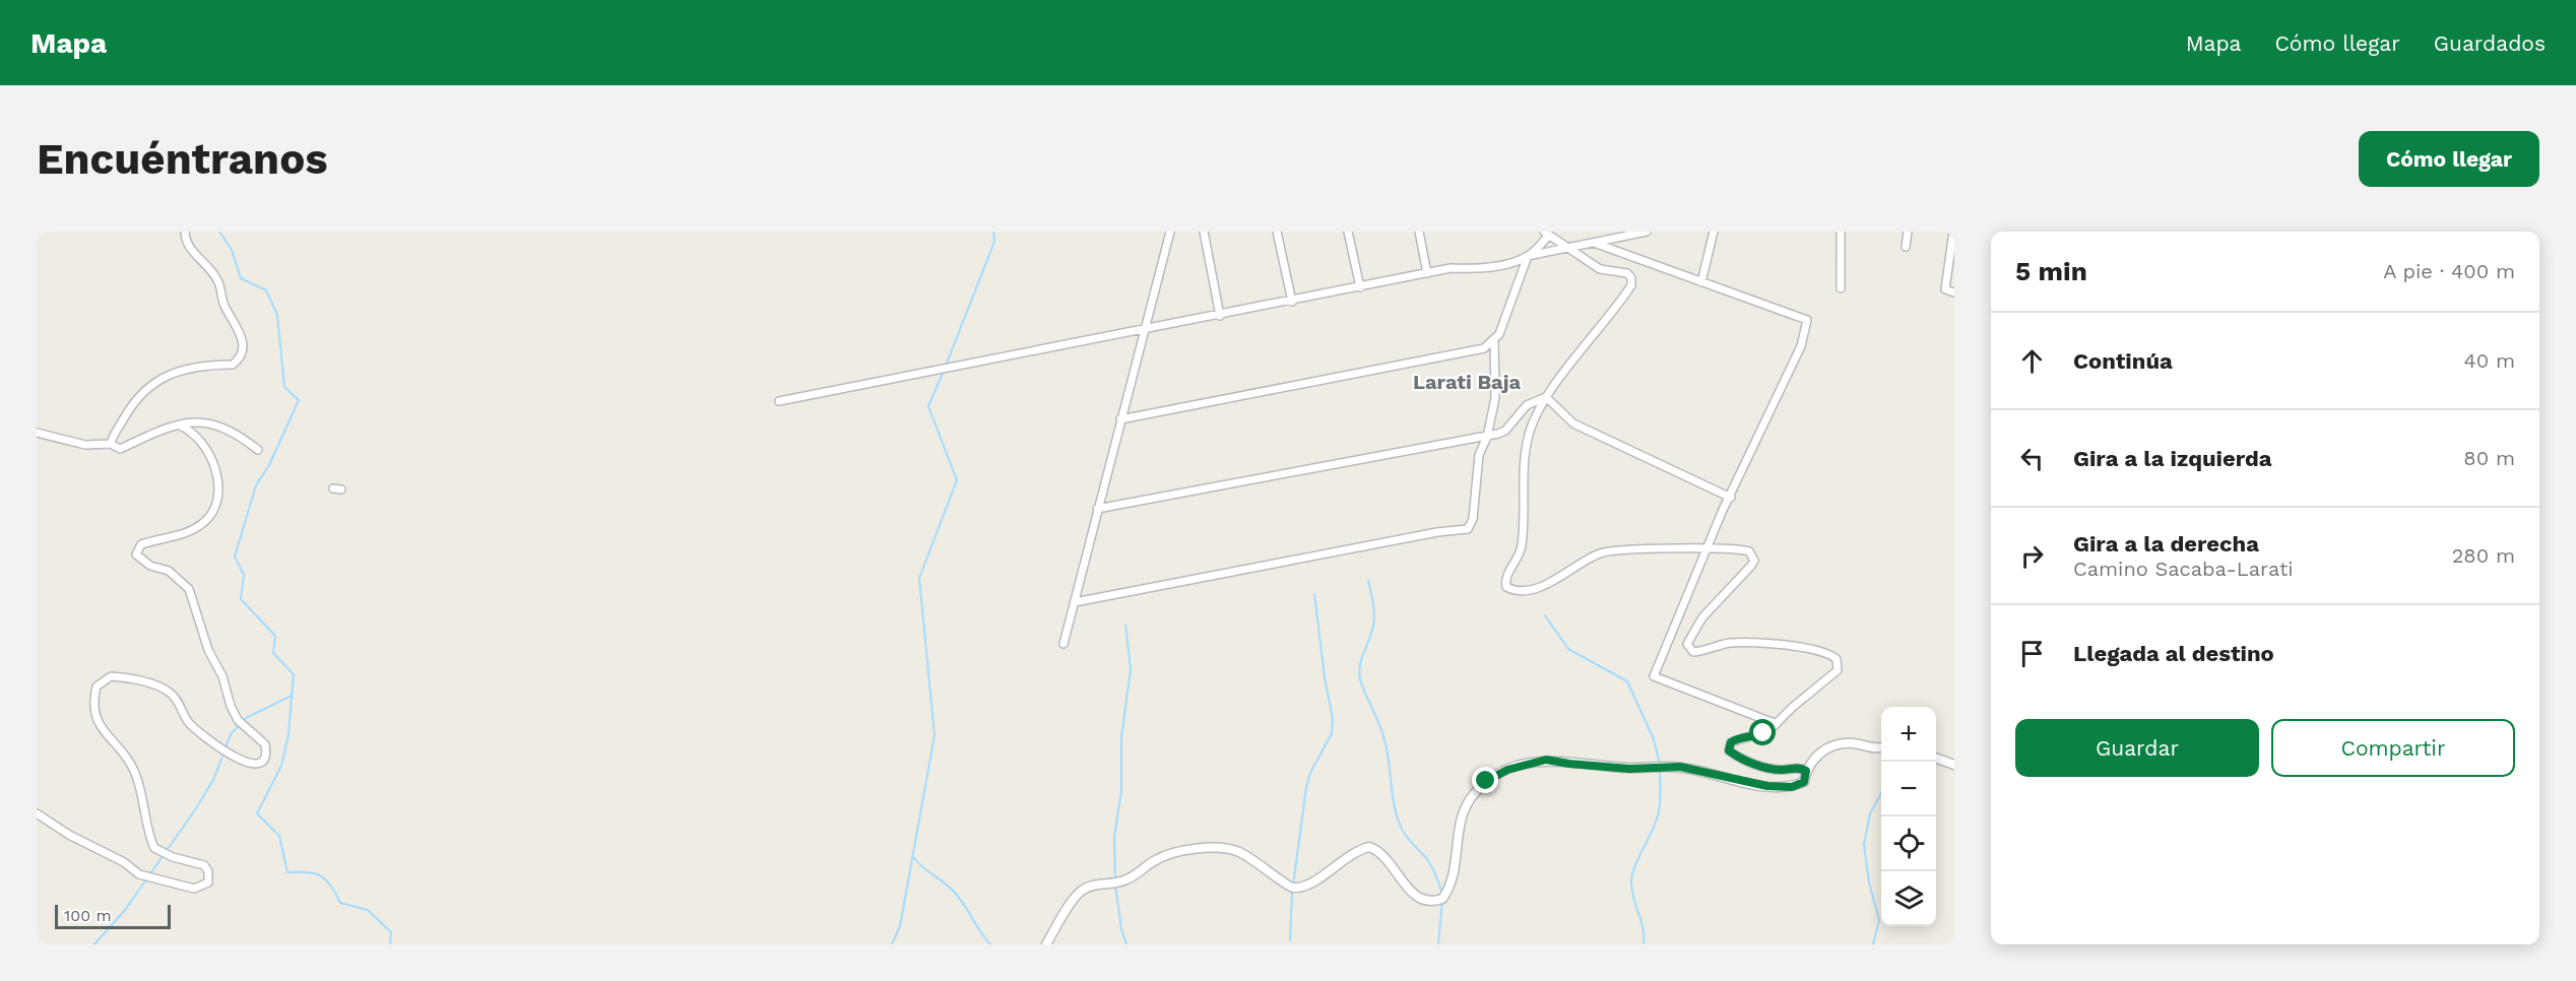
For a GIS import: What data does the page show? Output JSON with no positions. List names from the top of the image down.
{
  "districts": ["Larati Baja"],
  "scale_bar": "100 m",
  "page": {
    "header": "Mapa",
    "nav": ["Mapa", "Cómo llegar", "Guardados"],
    "buttons": [
      "Cómo llegar",
      ["Guardar", "Compartir"]
    ],
    "title": "Encuéntranos",
    "heading": ["5 min", "A pie · 400 m"],
    "list": [
      ["Continúa", "40 m"],
      ["Gira a la izquierda", "80 m"],
      ["Gira a la derecha", "Camino Sacaba-Larati", "280 m"],
      "Llegada al destino"
    ],
    "map_buttons": ["+", "−"],
    "scale": "100 m"
  }
}
